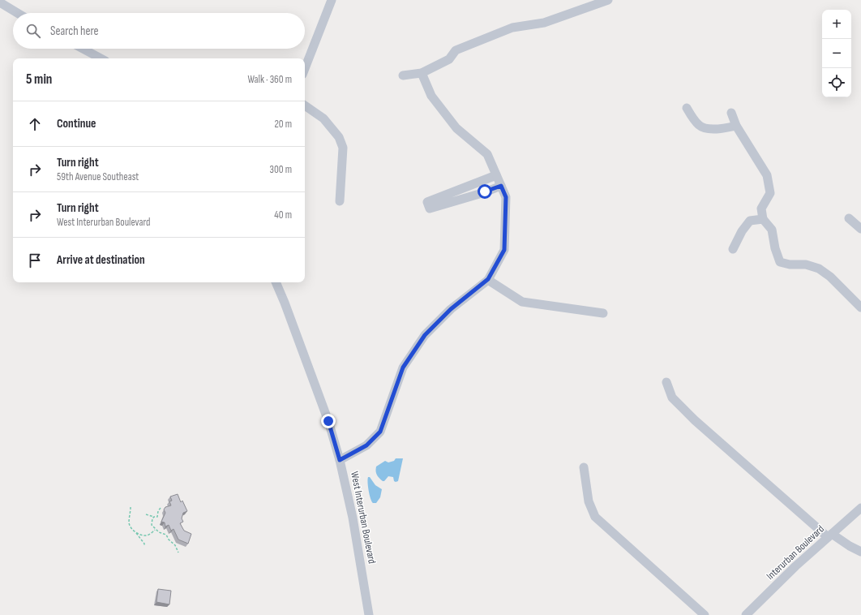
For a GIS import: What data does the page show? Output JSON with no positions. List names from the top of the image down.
{
  "streets": {
    "street": ["West Interurban Boulevard", "Interurban Boulevard"]
  },
  "page": {
    "map_buttons": ["+", "−"],
    "search": "Search here",
    "heading": ["5 min", "Walk · 360 m"],
    "list": [
      ["Continue", "20 m"],
      ["Turn right", "59th Avenue Southeast", "300 m"],
      ["Turn right", "West Interurban Boulevard", "40 m"],
      "Arrive at destination"
    ]
  }
}
